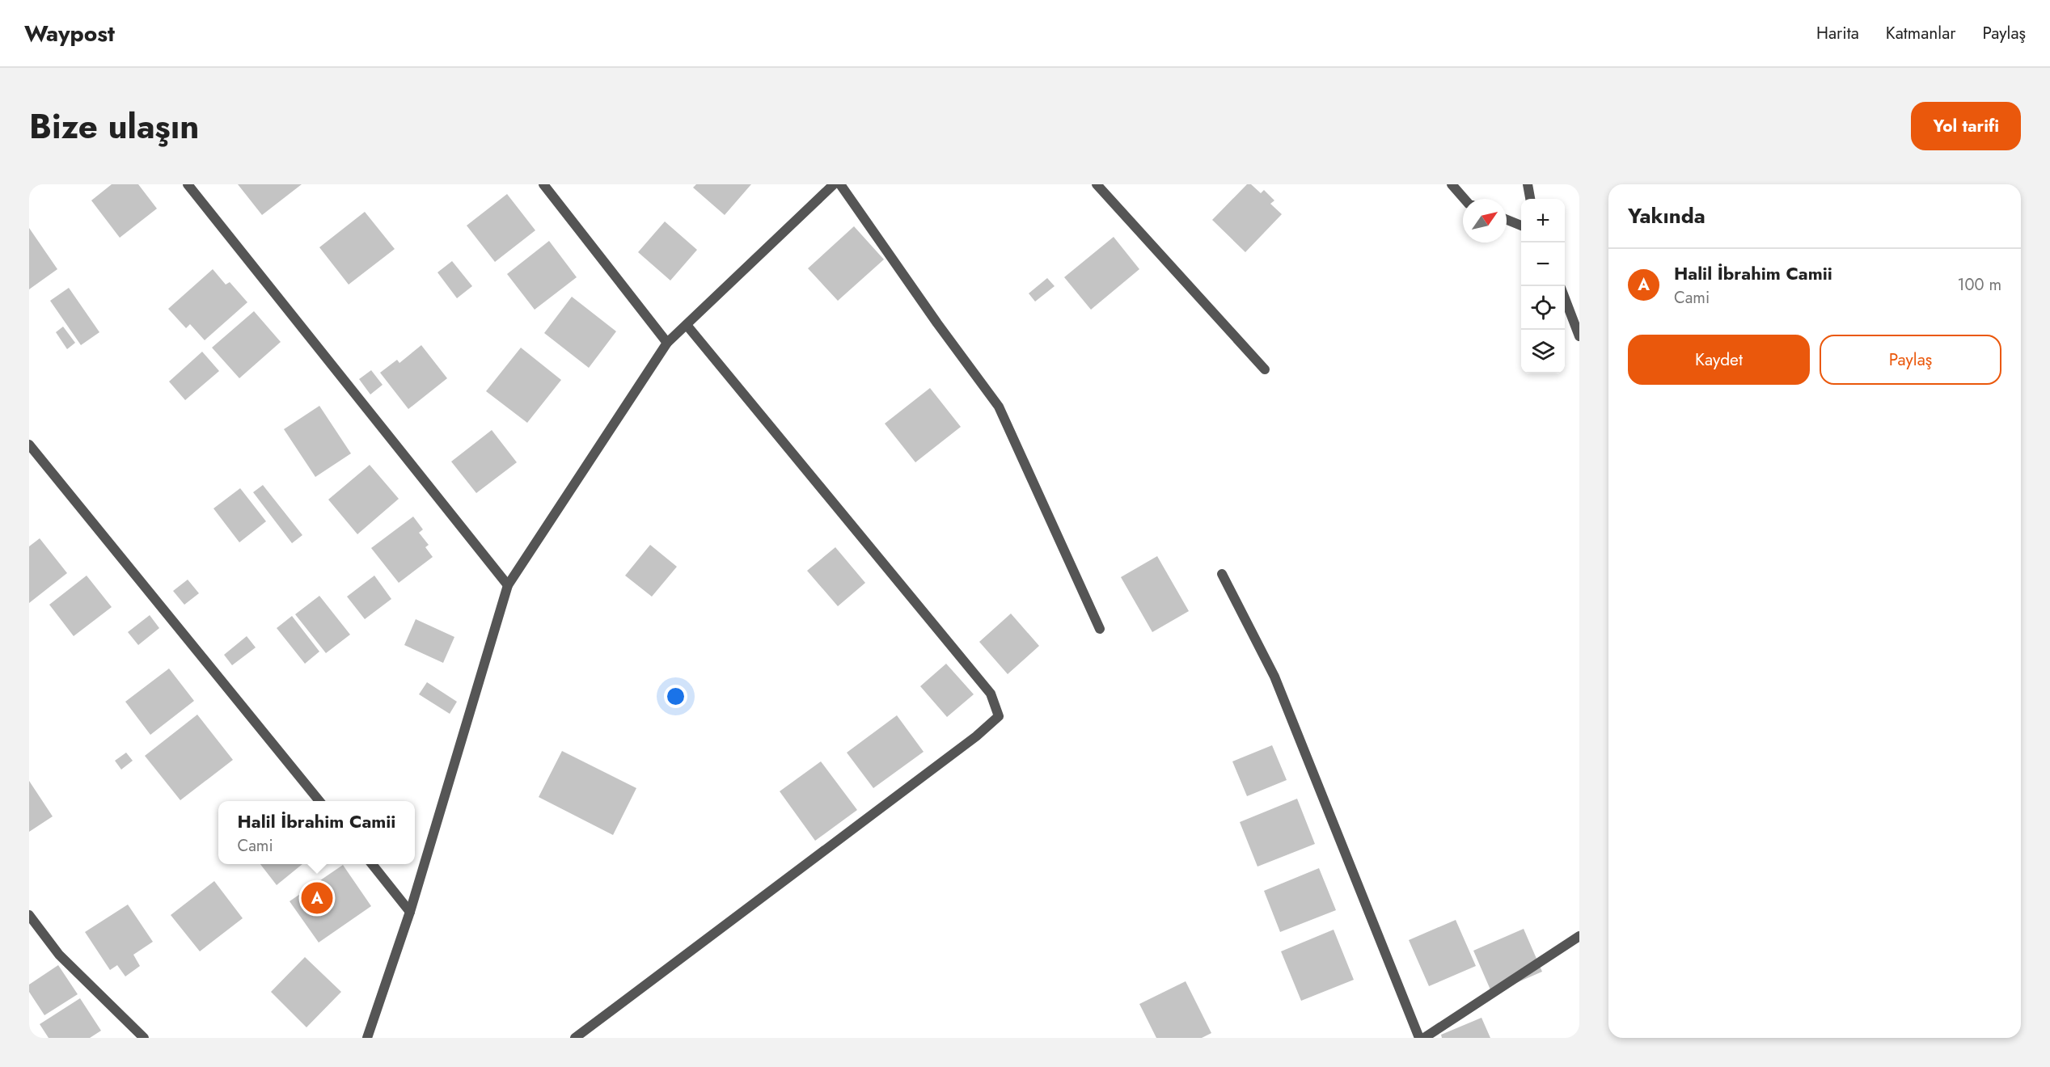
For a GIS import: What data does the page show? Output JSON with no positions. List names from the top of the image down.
{
  "north": "top right",
  "page": {
    "header": "Waypost",
    "nav": ["Harita", "Katmanlar", "Paylaş"],
    "title": "Bize ulaşın",
    "buttons": [
      "Yol tarifi",
      ["Kaydet", "Paylaş"]
    ],
    "heading": "Yakında",
    "map_buttons": ["+", "−"],
    "list": [
      {
        "mark": "A",
        "name": "Halil İbrahim Camii",
        "note": "Cami",
        "value": "100 m"
      }
    ],
    "popup": ["Halil İbrahim Camii", "Cami"],
    "pins": "A"
  }
}
